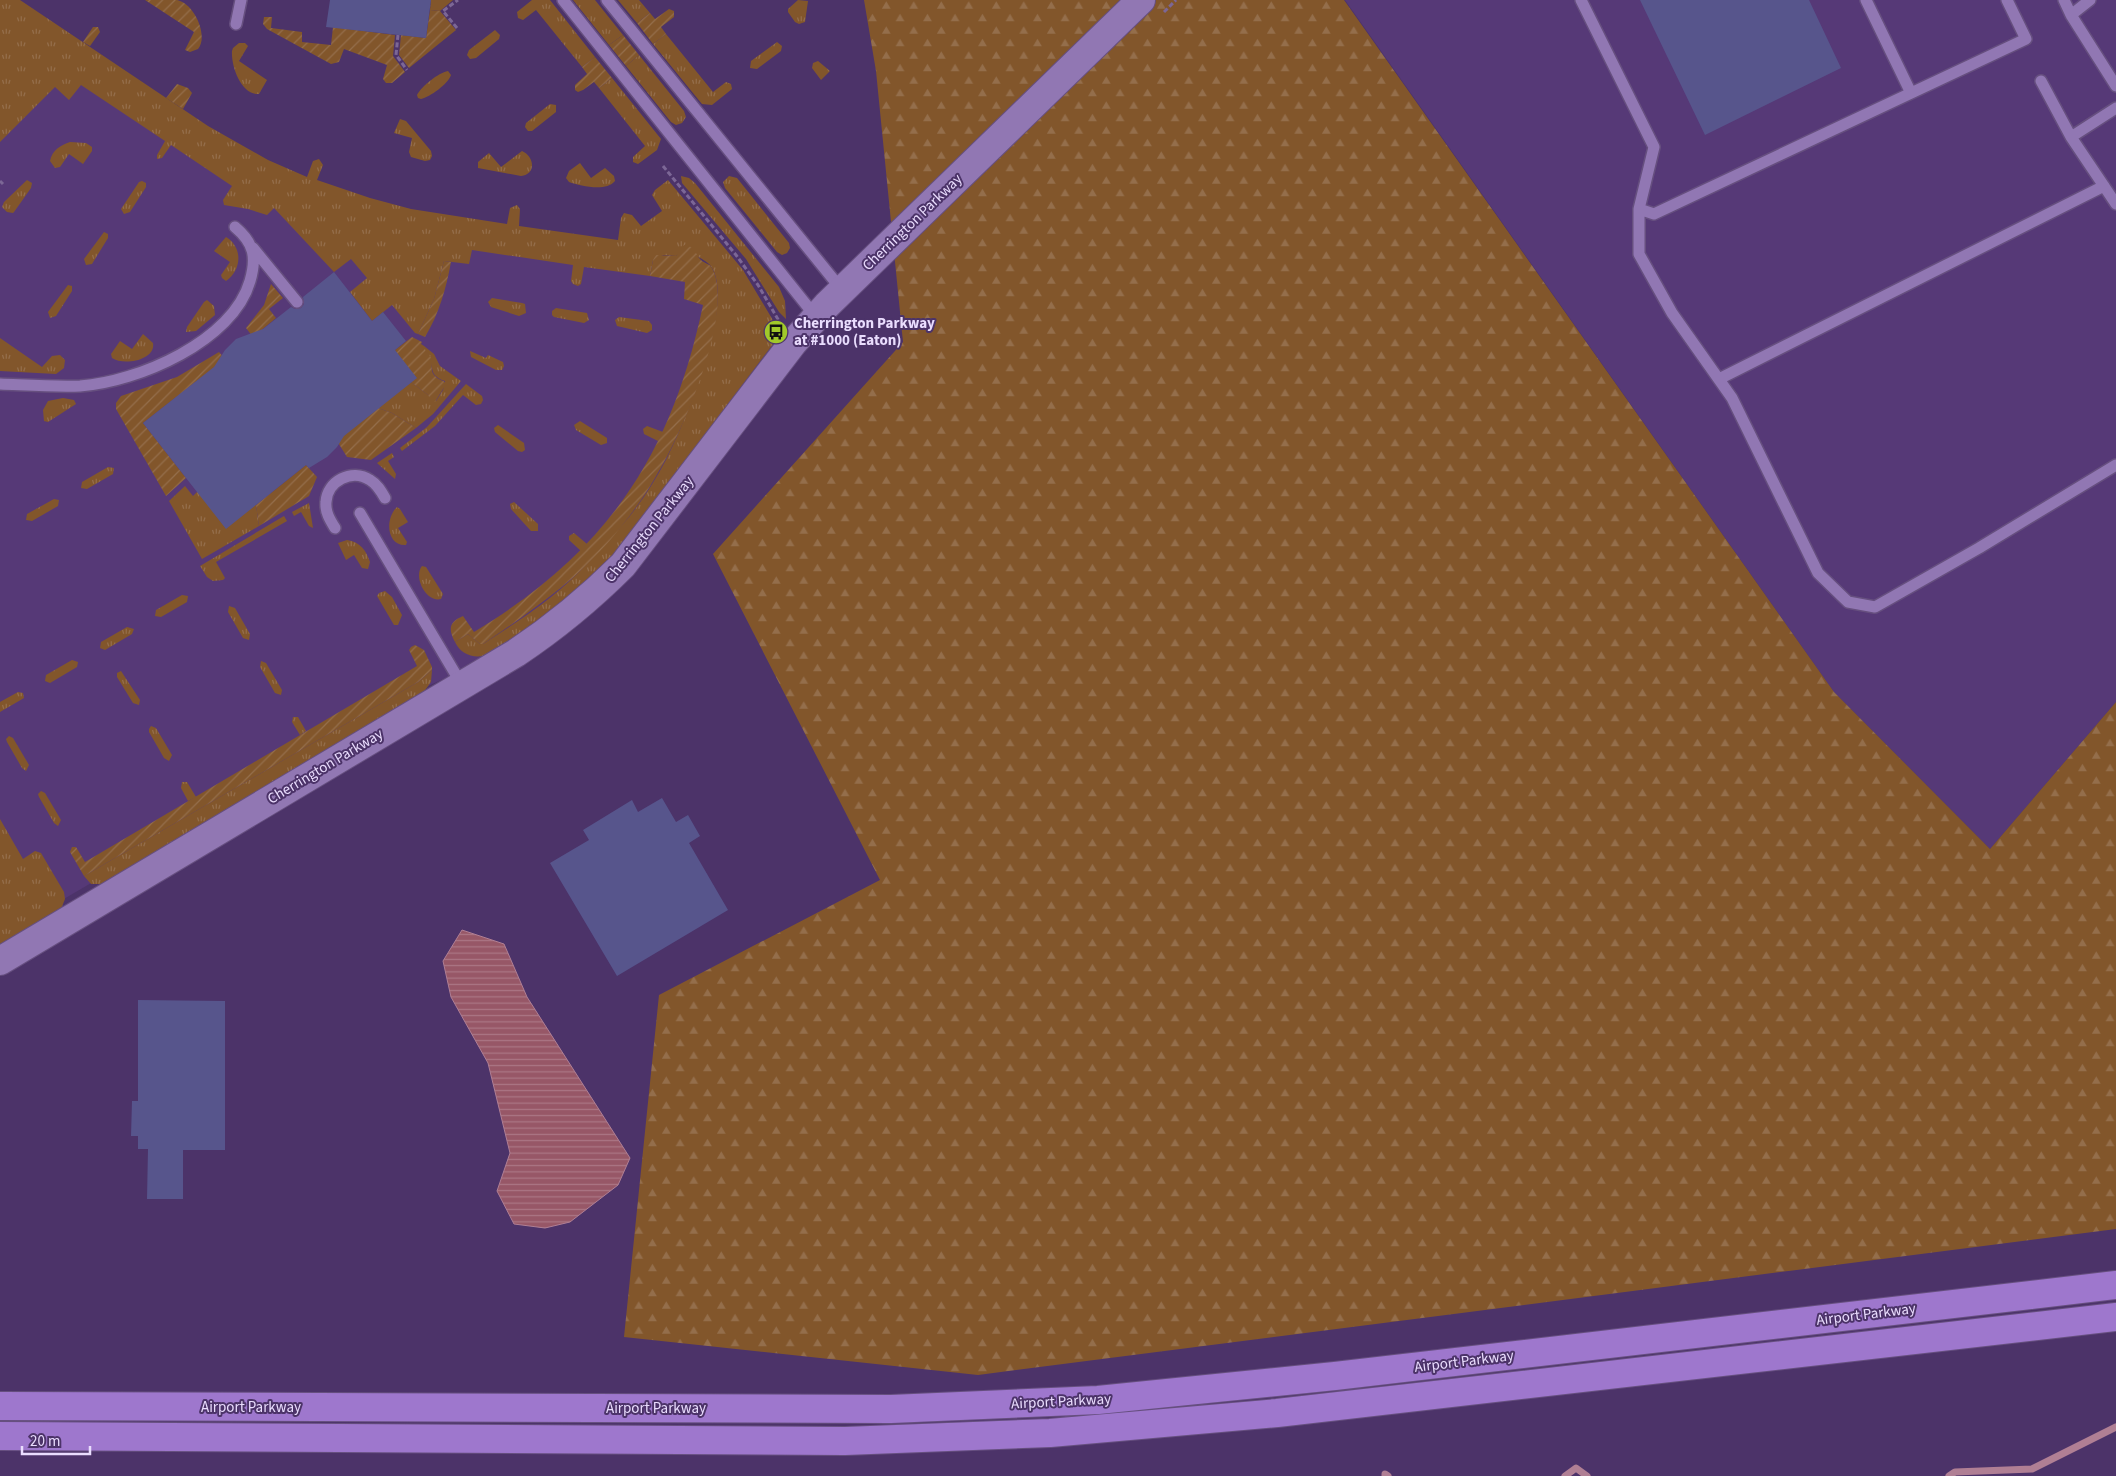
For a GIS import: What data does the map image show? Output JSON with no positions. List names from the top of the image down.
{
  "streets": {
    "highway": ["Airport Parkway"],
    "street": ["Cherrington Parkway"]
  },
  "places": {
    "bus stop": ["Cherrington Parkway at #1000 (Eaton)"]
  },
  "scale_bar": "20 m"
}
